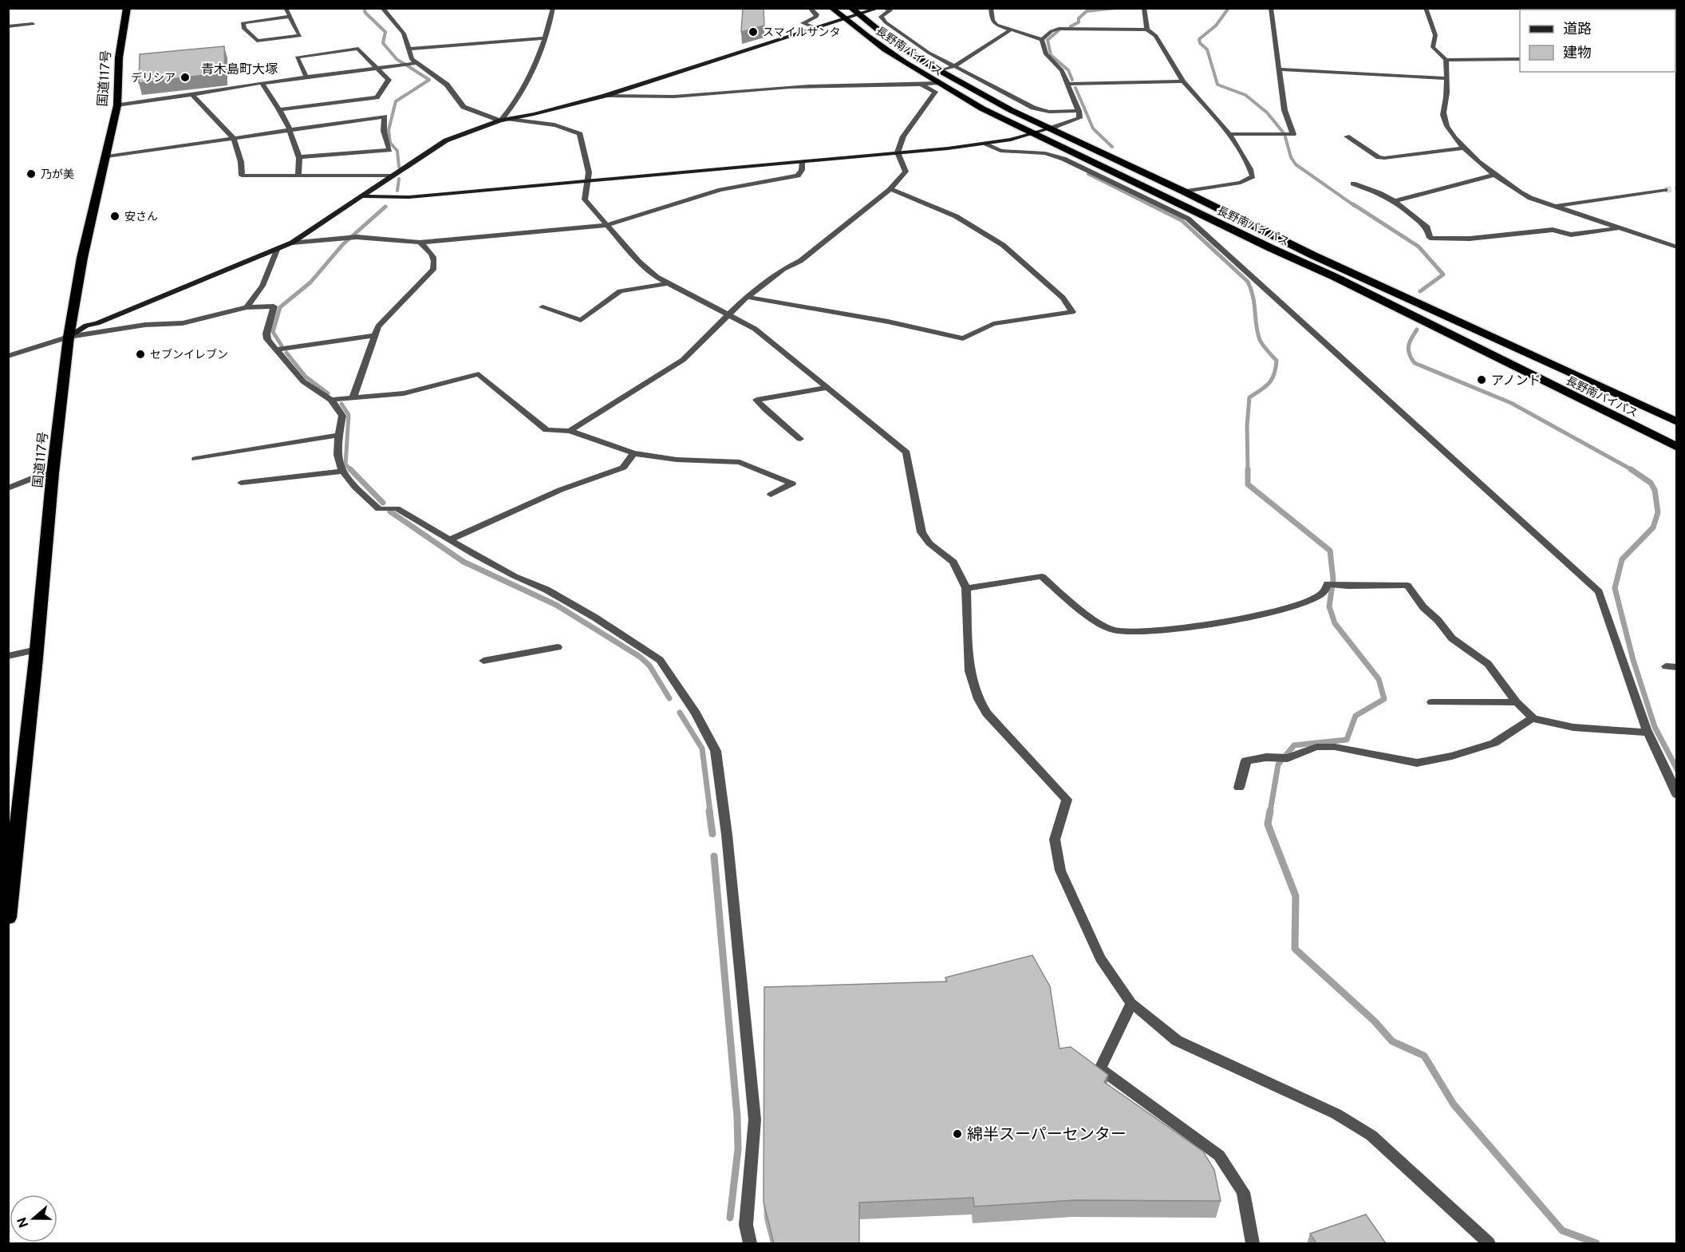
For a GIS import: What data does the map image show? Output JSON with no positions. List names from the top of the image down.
{
  "streets": {
    "highway": ["長野南バイパス", "国道117号"]
  },
  "districts": ["青木島町大塚"],
  "places": [
    "スマイルサンタ",
    "デリシア",
    "乃が美",
    "安さん",
    "セブンイレブン",
    "アノンド",
    "綿半スーパーセンター"
  ],
  "legend": ["道路", "建物"],
  "north": "left"
}
